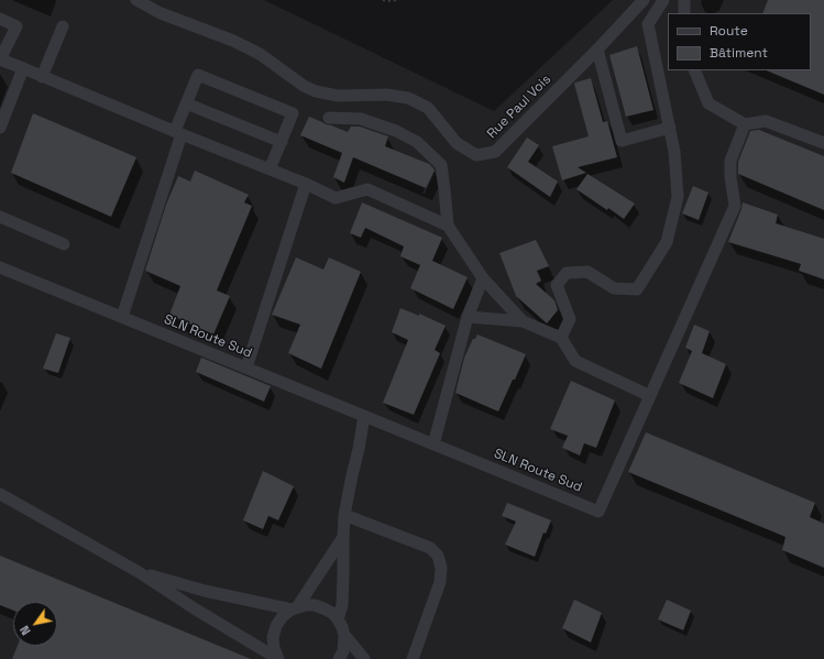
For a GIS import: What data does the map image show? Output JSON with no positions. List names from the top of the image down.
{
  "streets": {
    "street": ["Rue Paul Vois", "SLN Route Sud"]
  },
  "legend": ["Route", "Bâtiment"],
  "north": "bottom left"
}
